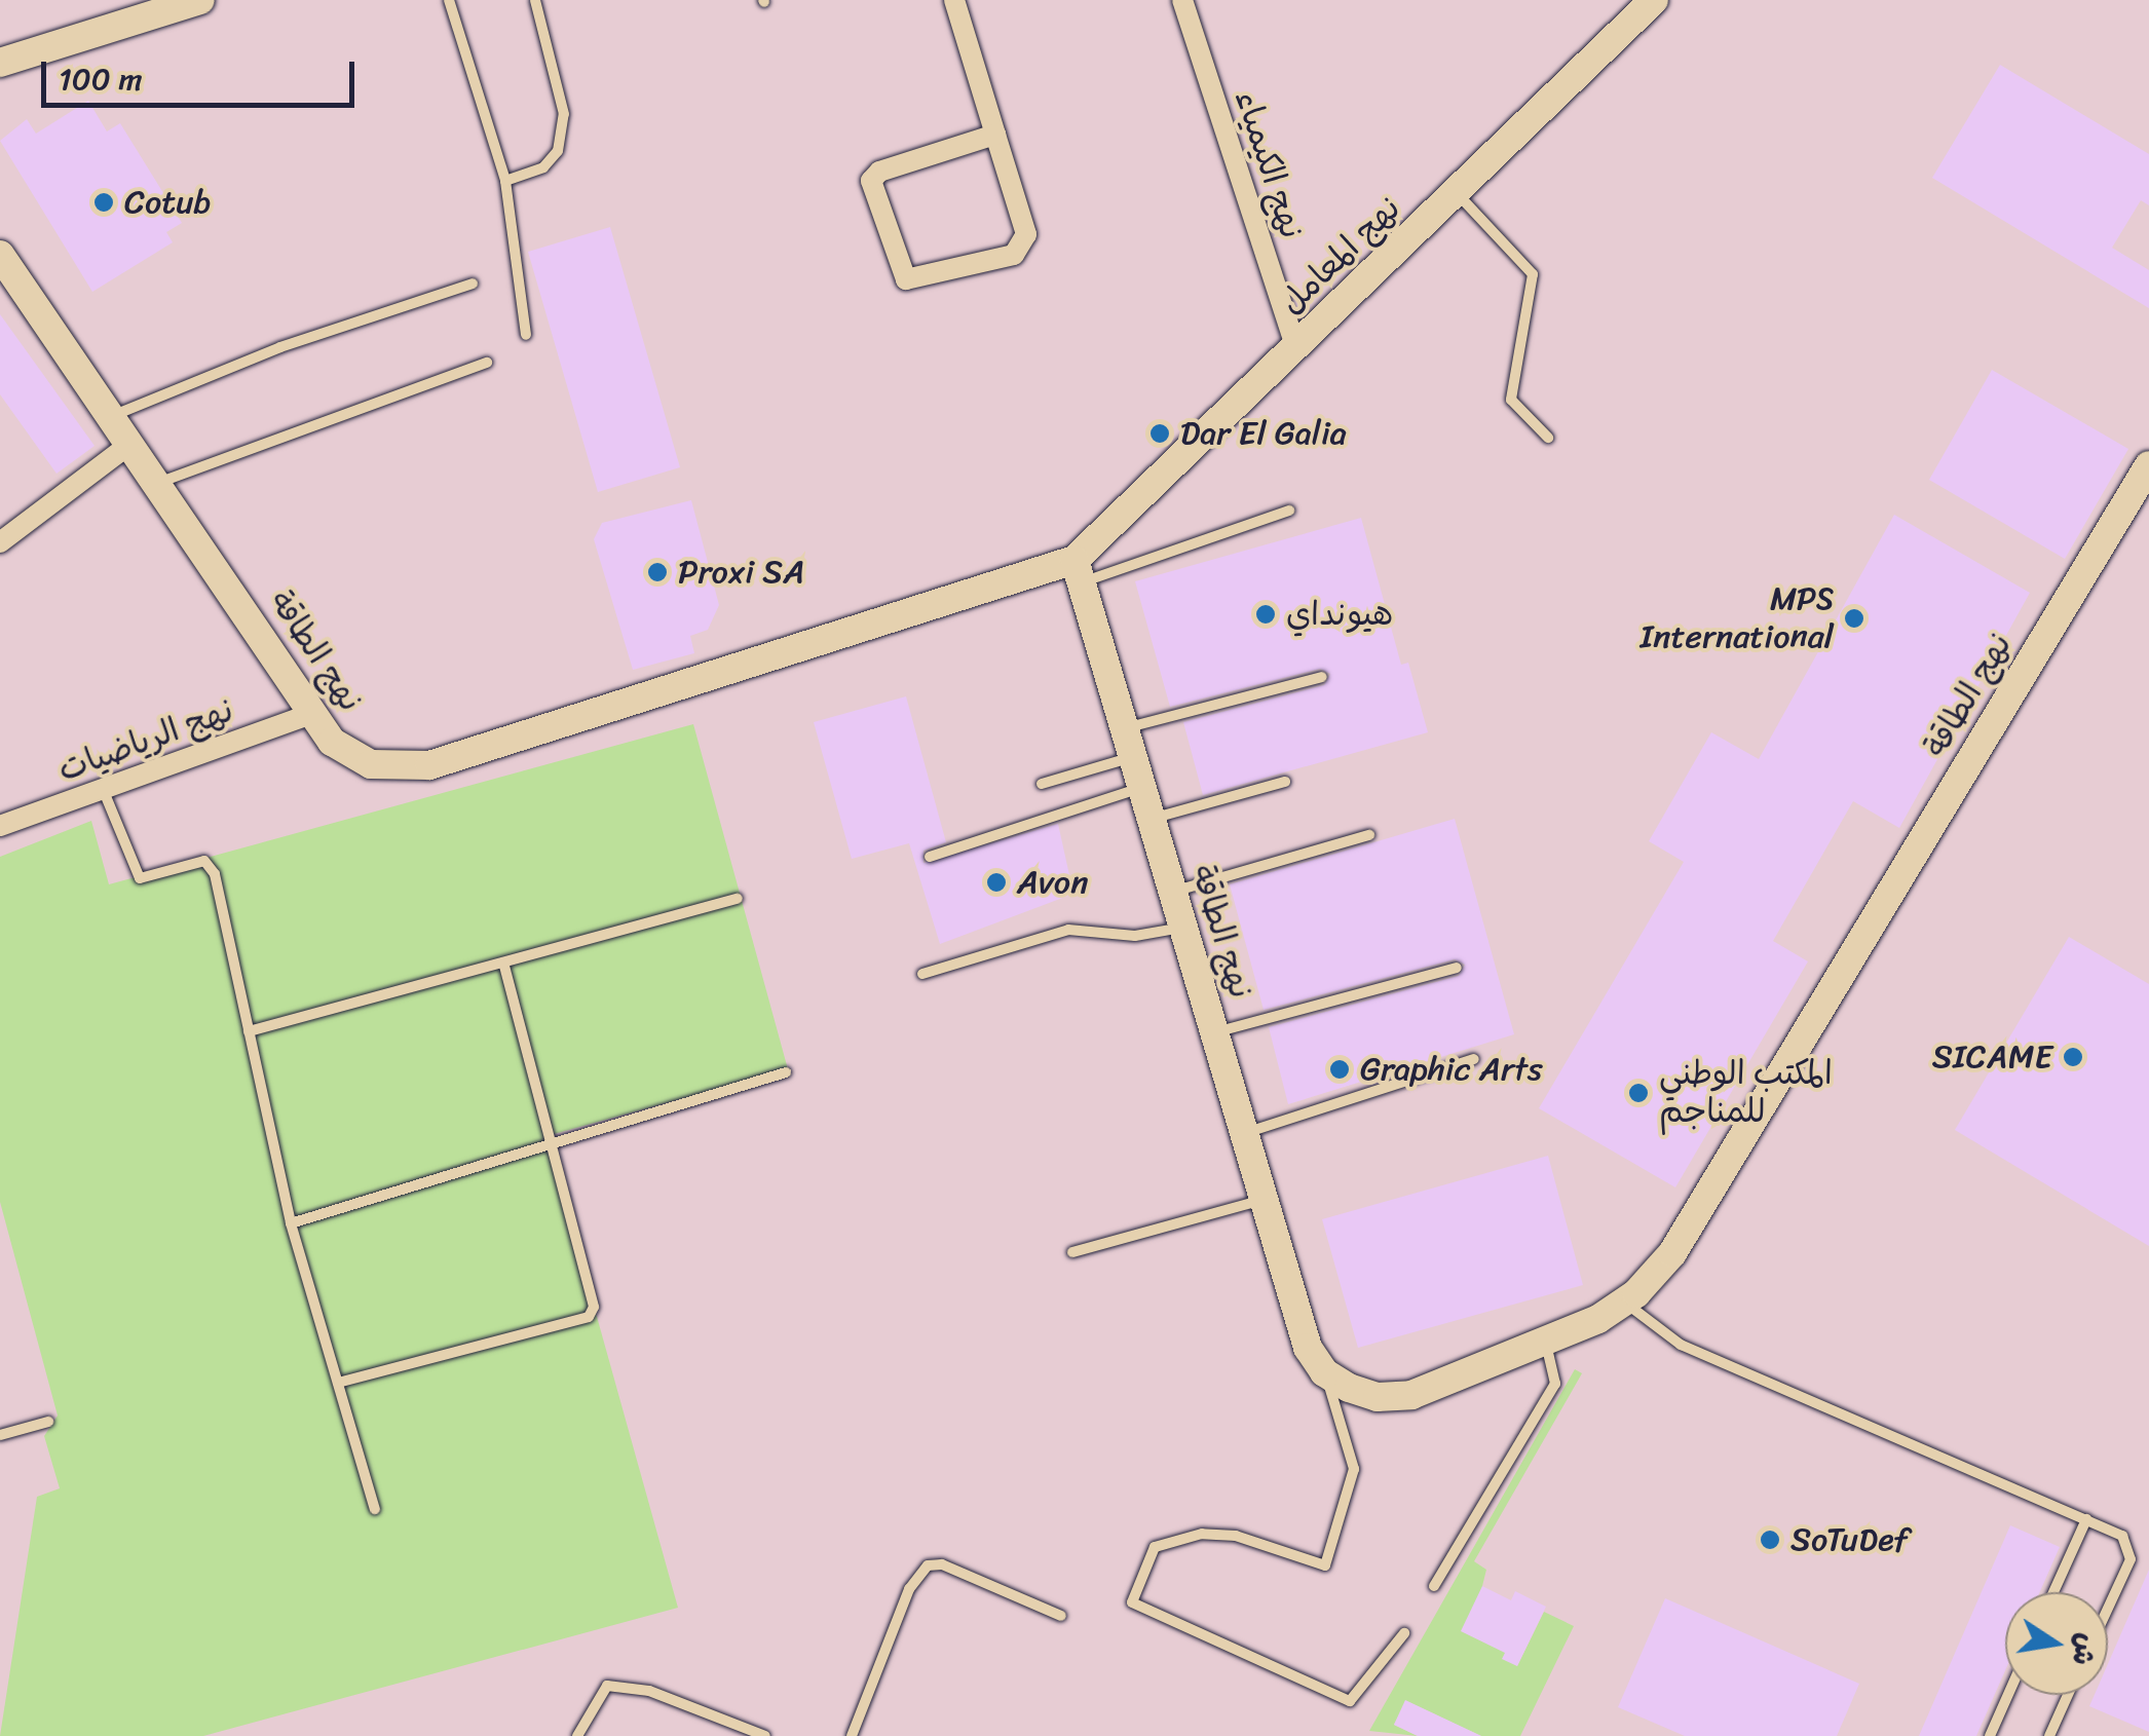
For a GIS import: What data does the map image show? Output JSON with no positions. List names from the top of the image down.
{
  "streets": {
    "street": [
      "نهج الكيمياء",
      "نهج المعامل",
      "نهج الطاقة",
      "نهج الرياضيات"
    ]
  },
  "crossings": [
    ["نهج الكيمياء", "نهج المعامل"],
    ["نهج المعامل", "نهج الطاقة"],
    ["نهج الطاقة", "نهج الرياضيات"]
  ],
  "places": [
    "Cotub",
    "Dar El Galia",
    "Proxi SA",
    "هيونداي",
    "MPS International",
    "Avon",
    "SICAME",
    "Graphic Arts",
    "المكتب الوطني للمناجم",
    "SoTuDef"
  ],
  "scale_bar": "100 m",
  "north": "right"
}
